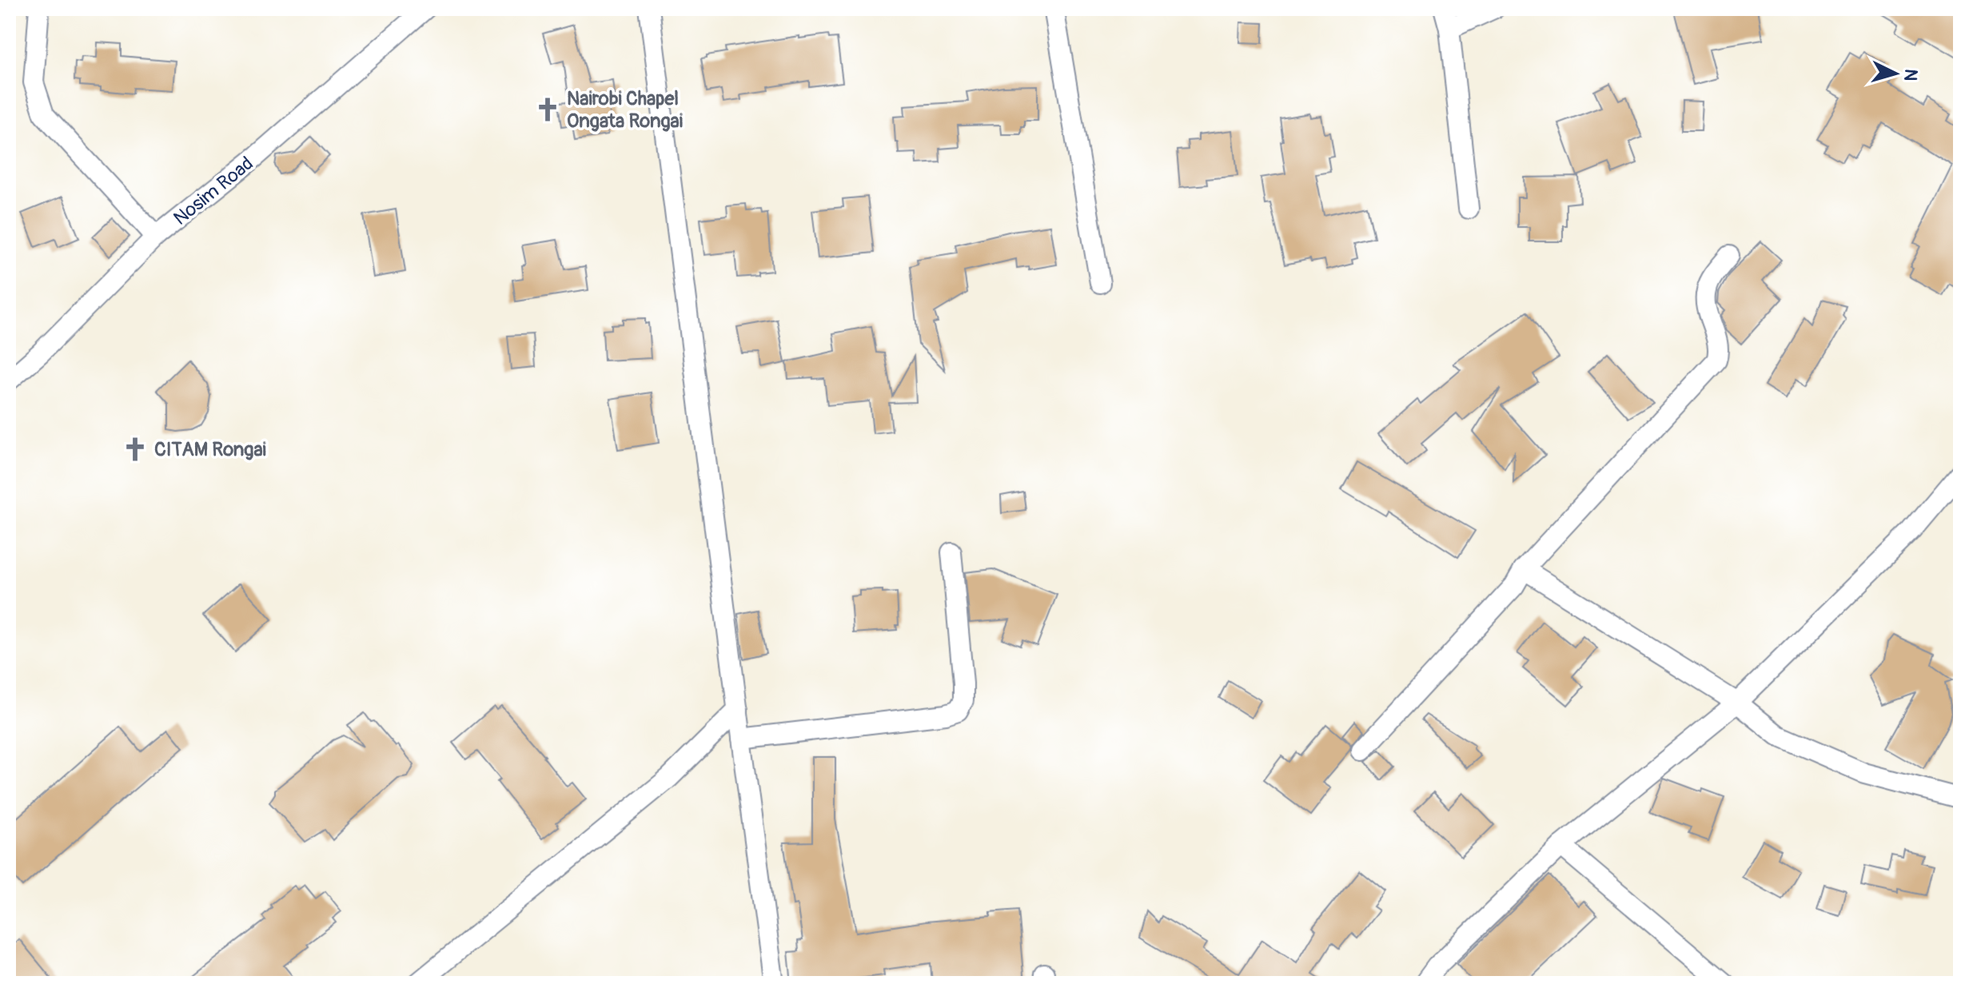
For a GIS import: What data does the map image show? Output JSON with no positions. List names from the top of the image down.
{
  "streets": {
    "street": ["Nosim Road"]
  },
  "places": {
    "church": ["Nairobi Chapel Ongata Rongai", "CITAM Rongai"]
  },
  "north": "right"
}
